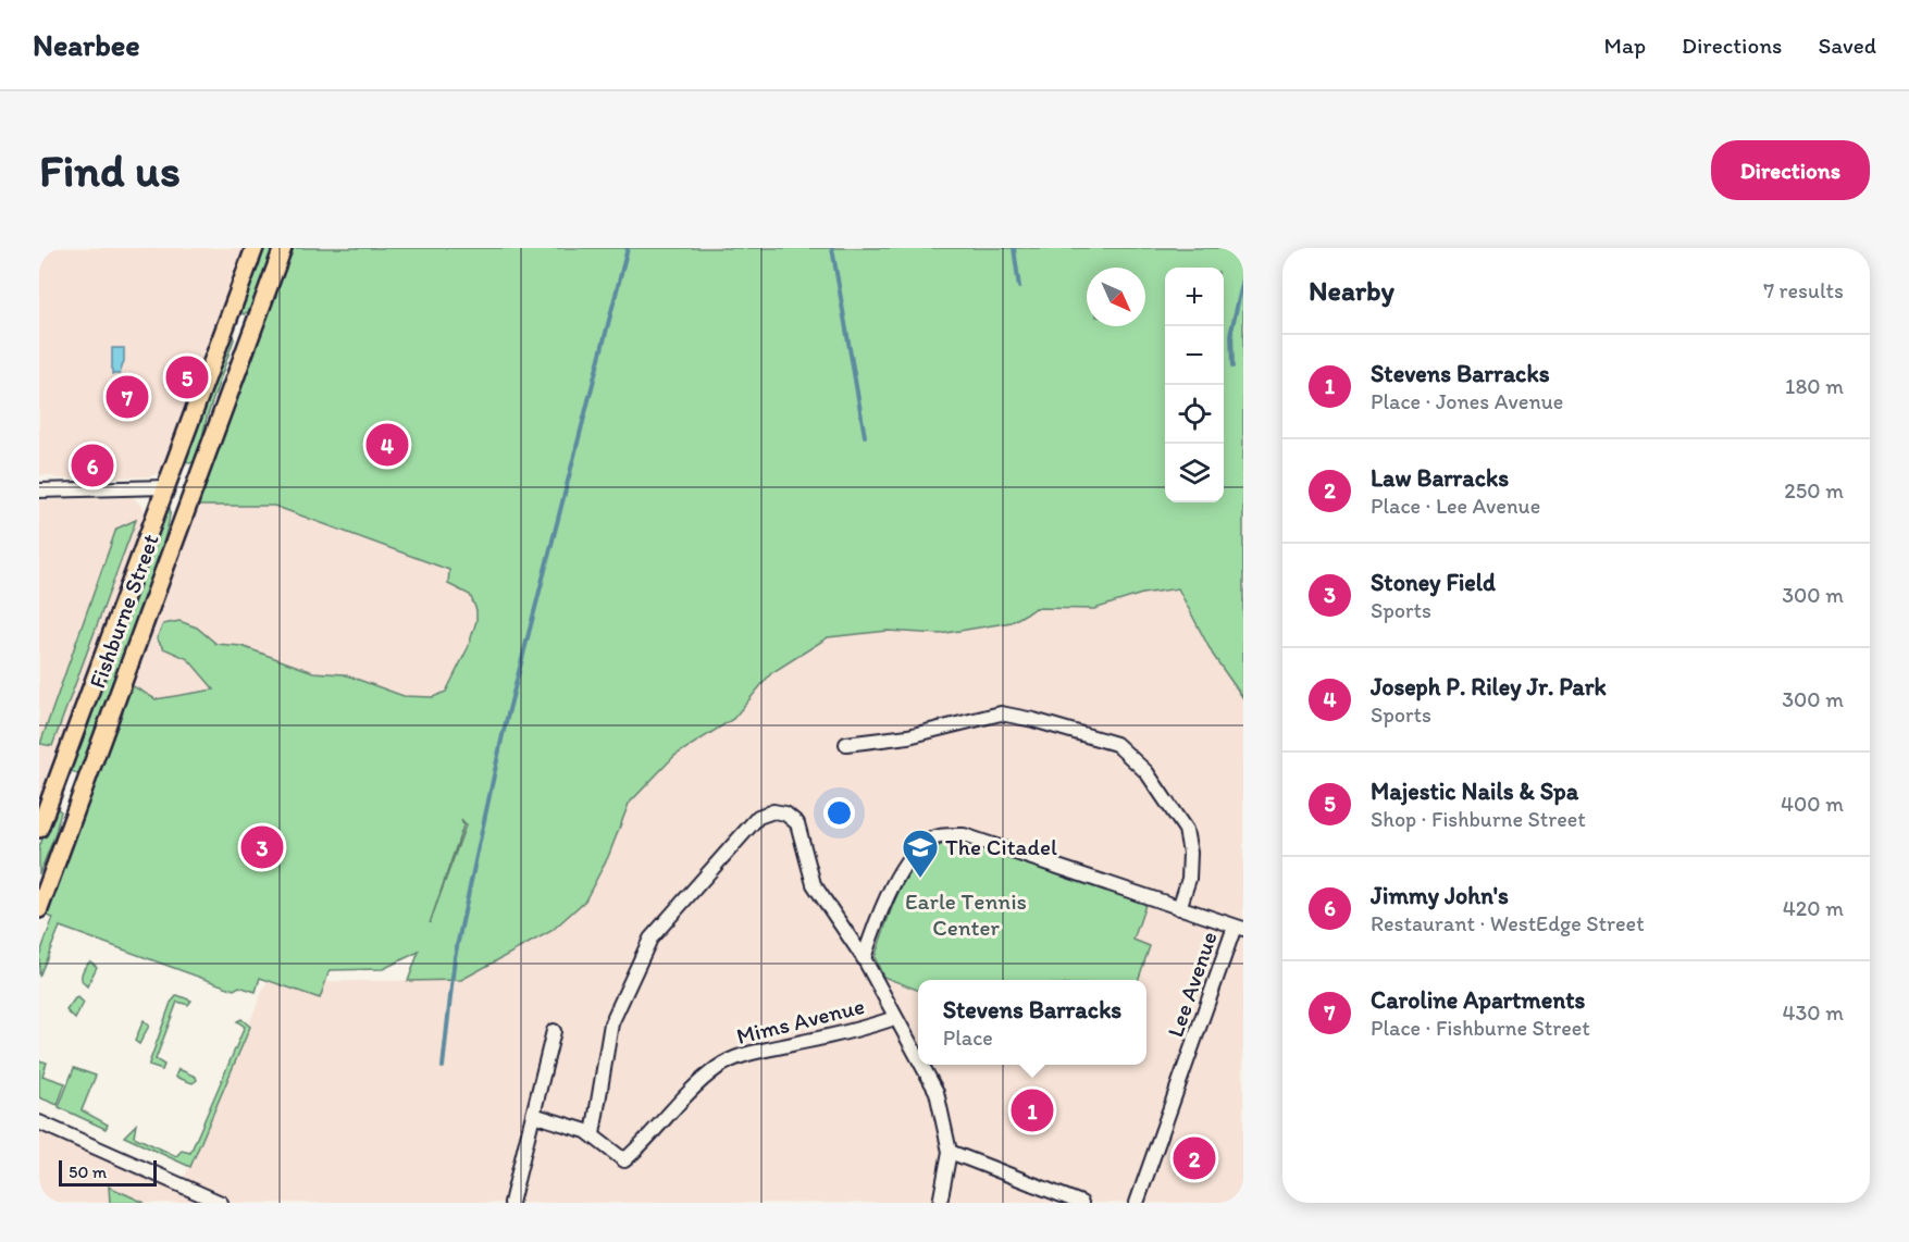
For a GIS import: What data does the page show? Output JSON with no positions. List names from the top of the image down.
{
  "streets": {
    "main road": ["Fishburne Street"],
    "street": ["Lee Avenue", "Mims Avenue"]
  },
  "parks": ["Earle Tennis Center"],
  "places": {
    "school or university": ["The Citadel"]
  },
  "scale_bar": "50 m",
  "north": "bottom right",
  "page": {
    "header": "Nearbee",
    "nav": ["Map", "Directions", "Saved"],
    "buttons": "Directions",
    "title": "Find us",
    "heading": ["Nearby", "7 results"],
    "map_buttons": ["+", "−"],
    "list": [
      {
        "mark": "1",
        "name": "Stevens Barracks",
        "note": "Place · Jones Avenue",
        "value": "180 m"
      },
      {
        "mark": "2",
        "name": "Law Barracks",
        "note": "Place · Lee Avenue",
        "value": "250 m"
      },
      {
        "mark": "3",
        "name": "Stoney Field",
        "note": "Sports",
        "value": "300 m"
      },
      {
        "mark": "4",
        "name": "Joseph P. Riley Jr. Park",
        "note": "Sports",
        "value": "300 m"
      },
      {
        "mark": "5",
        "name": "Majestic Nails & Spa",
        "note": "Shop · Fishburne Street",
        "value": "400 m"
      },
      {
        "mark": "6",
        "name": "Jimmy John's",
        "note": "Restaurant · WestEdge Street",
        "value": "420 m"
      },
      {
        "mark": "7",
        "name": "Caroline Apartments",
        "note": "Place · Fishburne Street",
        "value": "430 m"
      }
    ],
    "pins": [
      "5",
      "7",
      "4",
      "6",
      "3",
      "1",
      "2"
    ],
    "popup": ["Stevens Barracks", "Place"],
    "scale": "50 m"
  }
}
